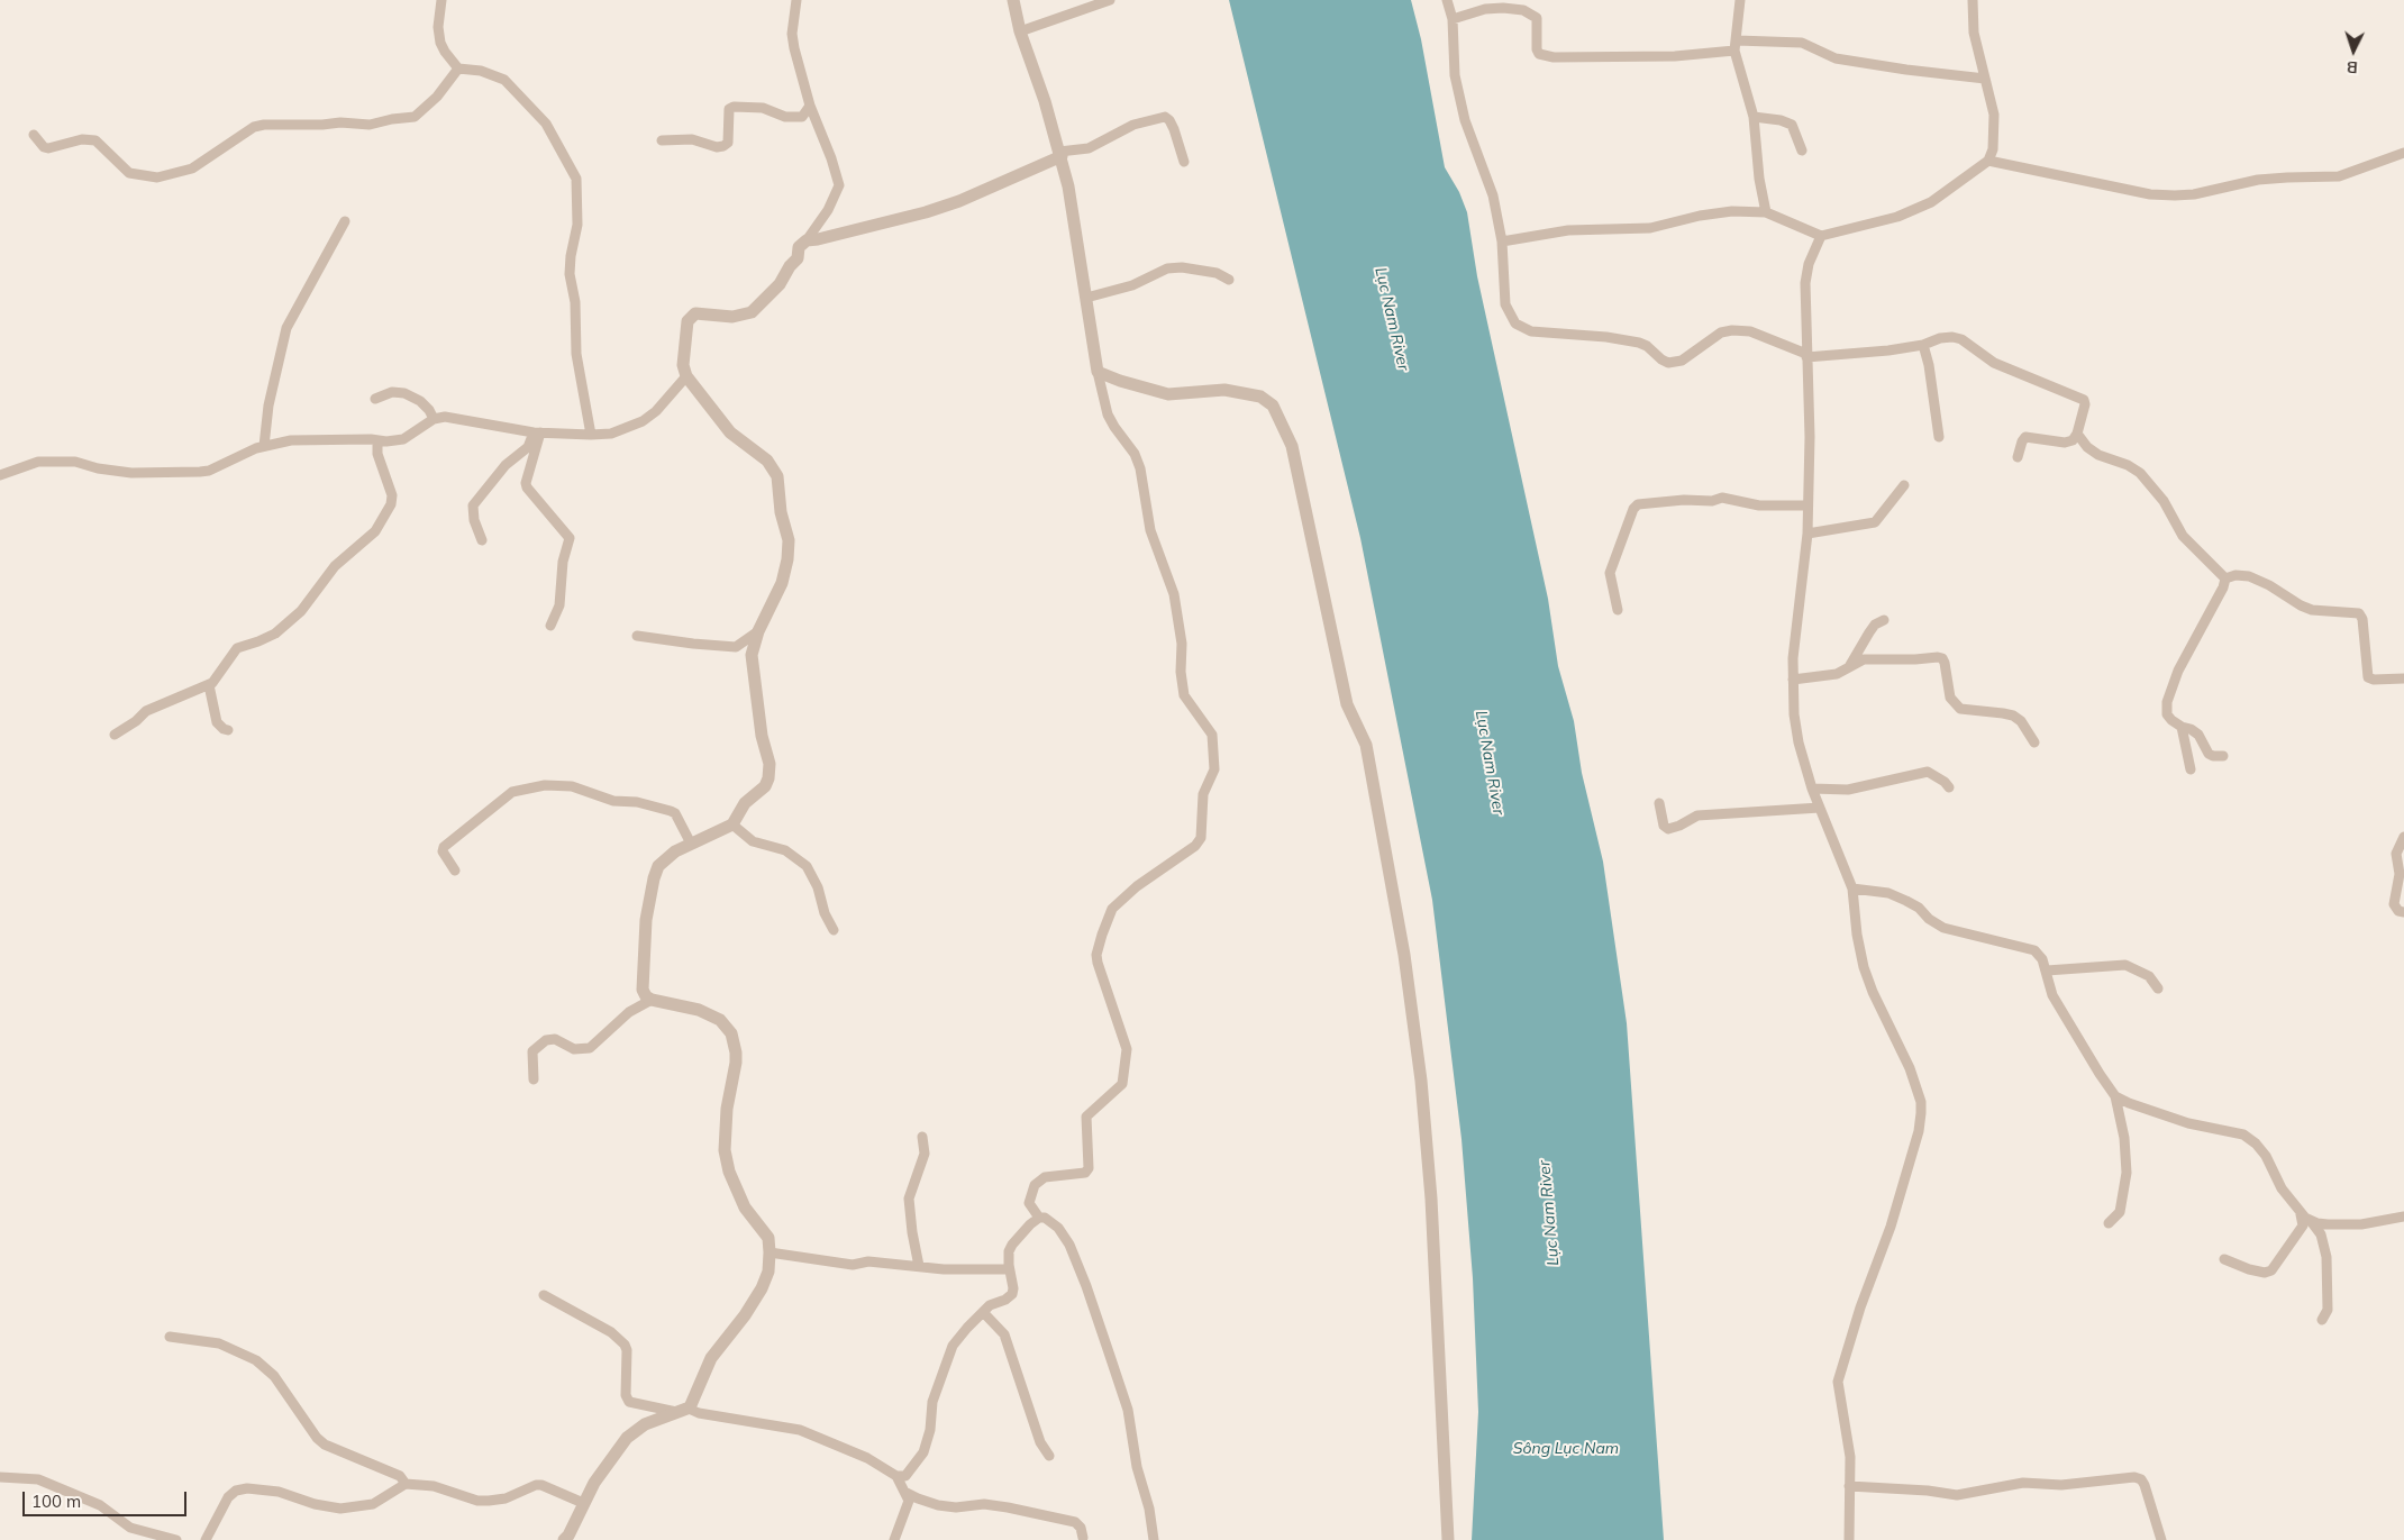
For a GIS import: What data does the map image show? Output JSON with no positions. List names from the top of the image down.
{
  "water": ["Lục Nam River", "Sông Lục Nam"],
  "scale_bar": "100 m",
  "north": "bottom"
}
